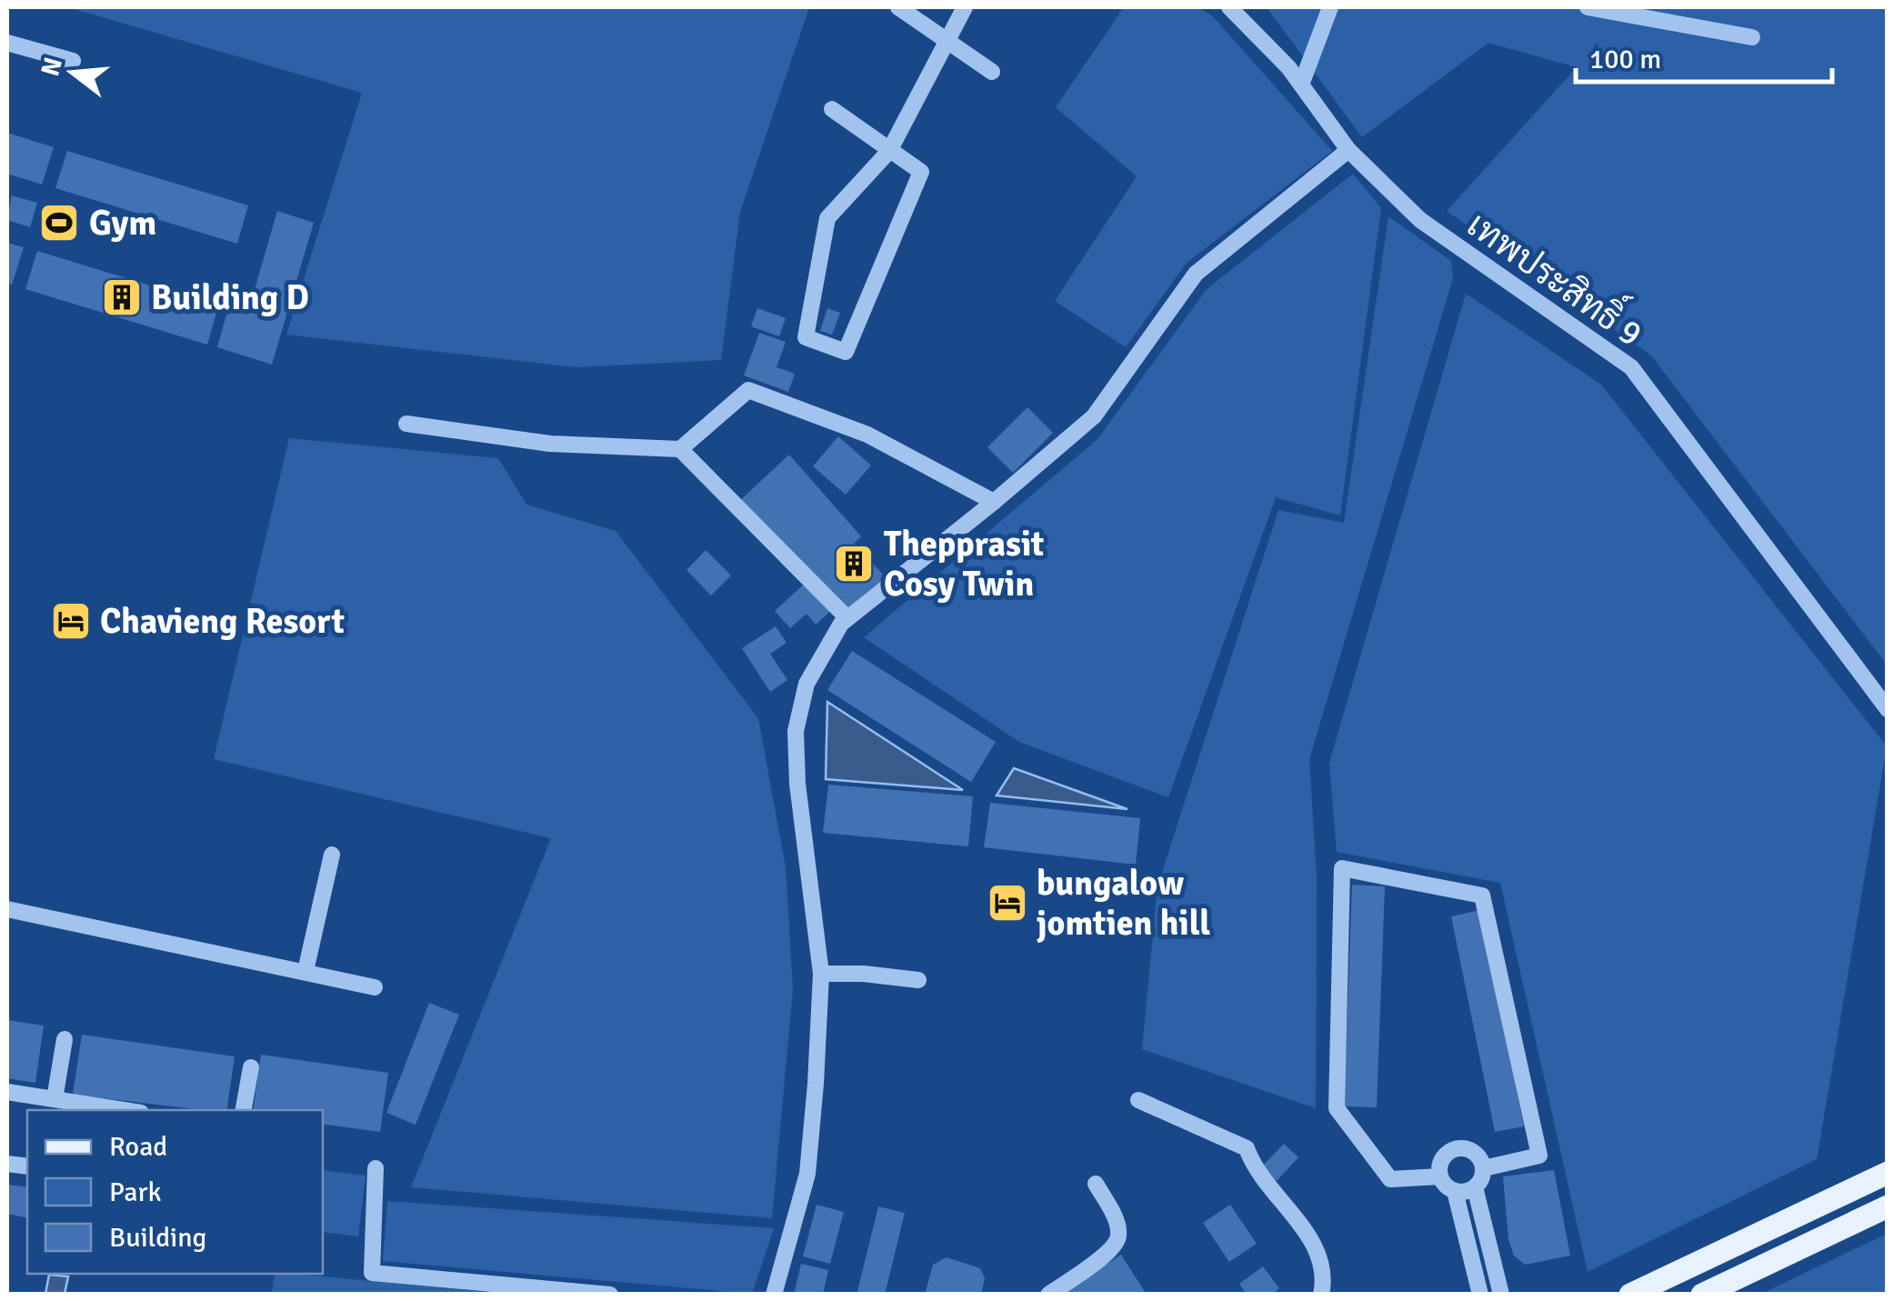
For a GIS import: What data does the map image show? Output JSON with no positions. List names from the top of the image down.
{
  "streets": {
    "street": ["เทพประสิทธิ์ 9"]
  },
  "places": {
    "sports": ["Gym"],
    "building": ["Building D", "Thepprasit Cosy Twin"],
    "hotel": ["Chavieng Resort", "bungalow jomtien hill"]
  },
  "legend": ["Road", "Park", "Building"],
  "scale_bar": "100 m",
  "north": "left"
}
